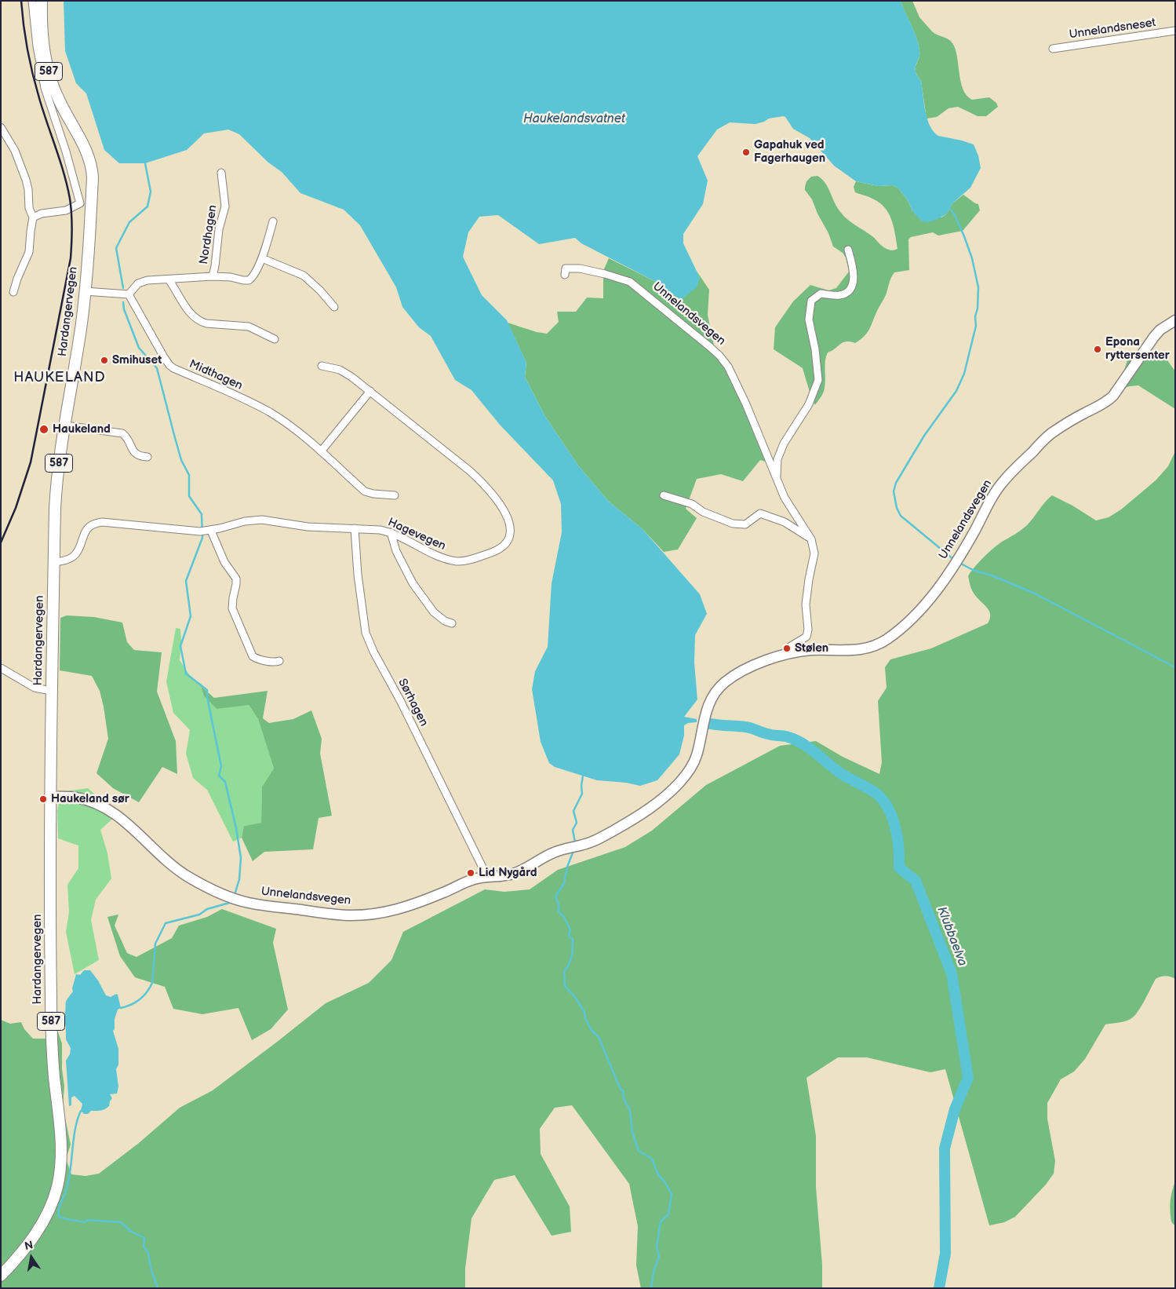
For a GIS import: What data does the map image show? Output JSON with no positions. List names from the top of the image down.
{
  "streets": {
    "main road": ["587", "Hardangervegen", "Unnelandsvegen"],
    "street": [
      "Unnelandsneset",
      "Nordhagen",
      "Midthagen",
      "Hagevegen",
      "Sørhagen"
    ]
  },
  "crossings": [
    ["Nordhagen", "Midthagen"],
    ["Hardangervegen", "Unnelandsvegen"],
    ["Hardangervegen", "Hagevegen"],
    ["Unnelandsvegen", "Sørhagen"],
    ["Hagevegen", "Sørhagen"]
  ],
  "districts": ["HAUKELAND"],
  "water": ["Haukelandsvatnet", "Klubbaelva"],
  "places": [
    "Gapahuk ved Fagerhaugen",
    "Epona ryttersenter",
    "Smihuset",
    "Haukeland",
    "Stølen",
    "Haukeland sør",
    "Lid Nygård"
  ],
  "north": "top"
}
